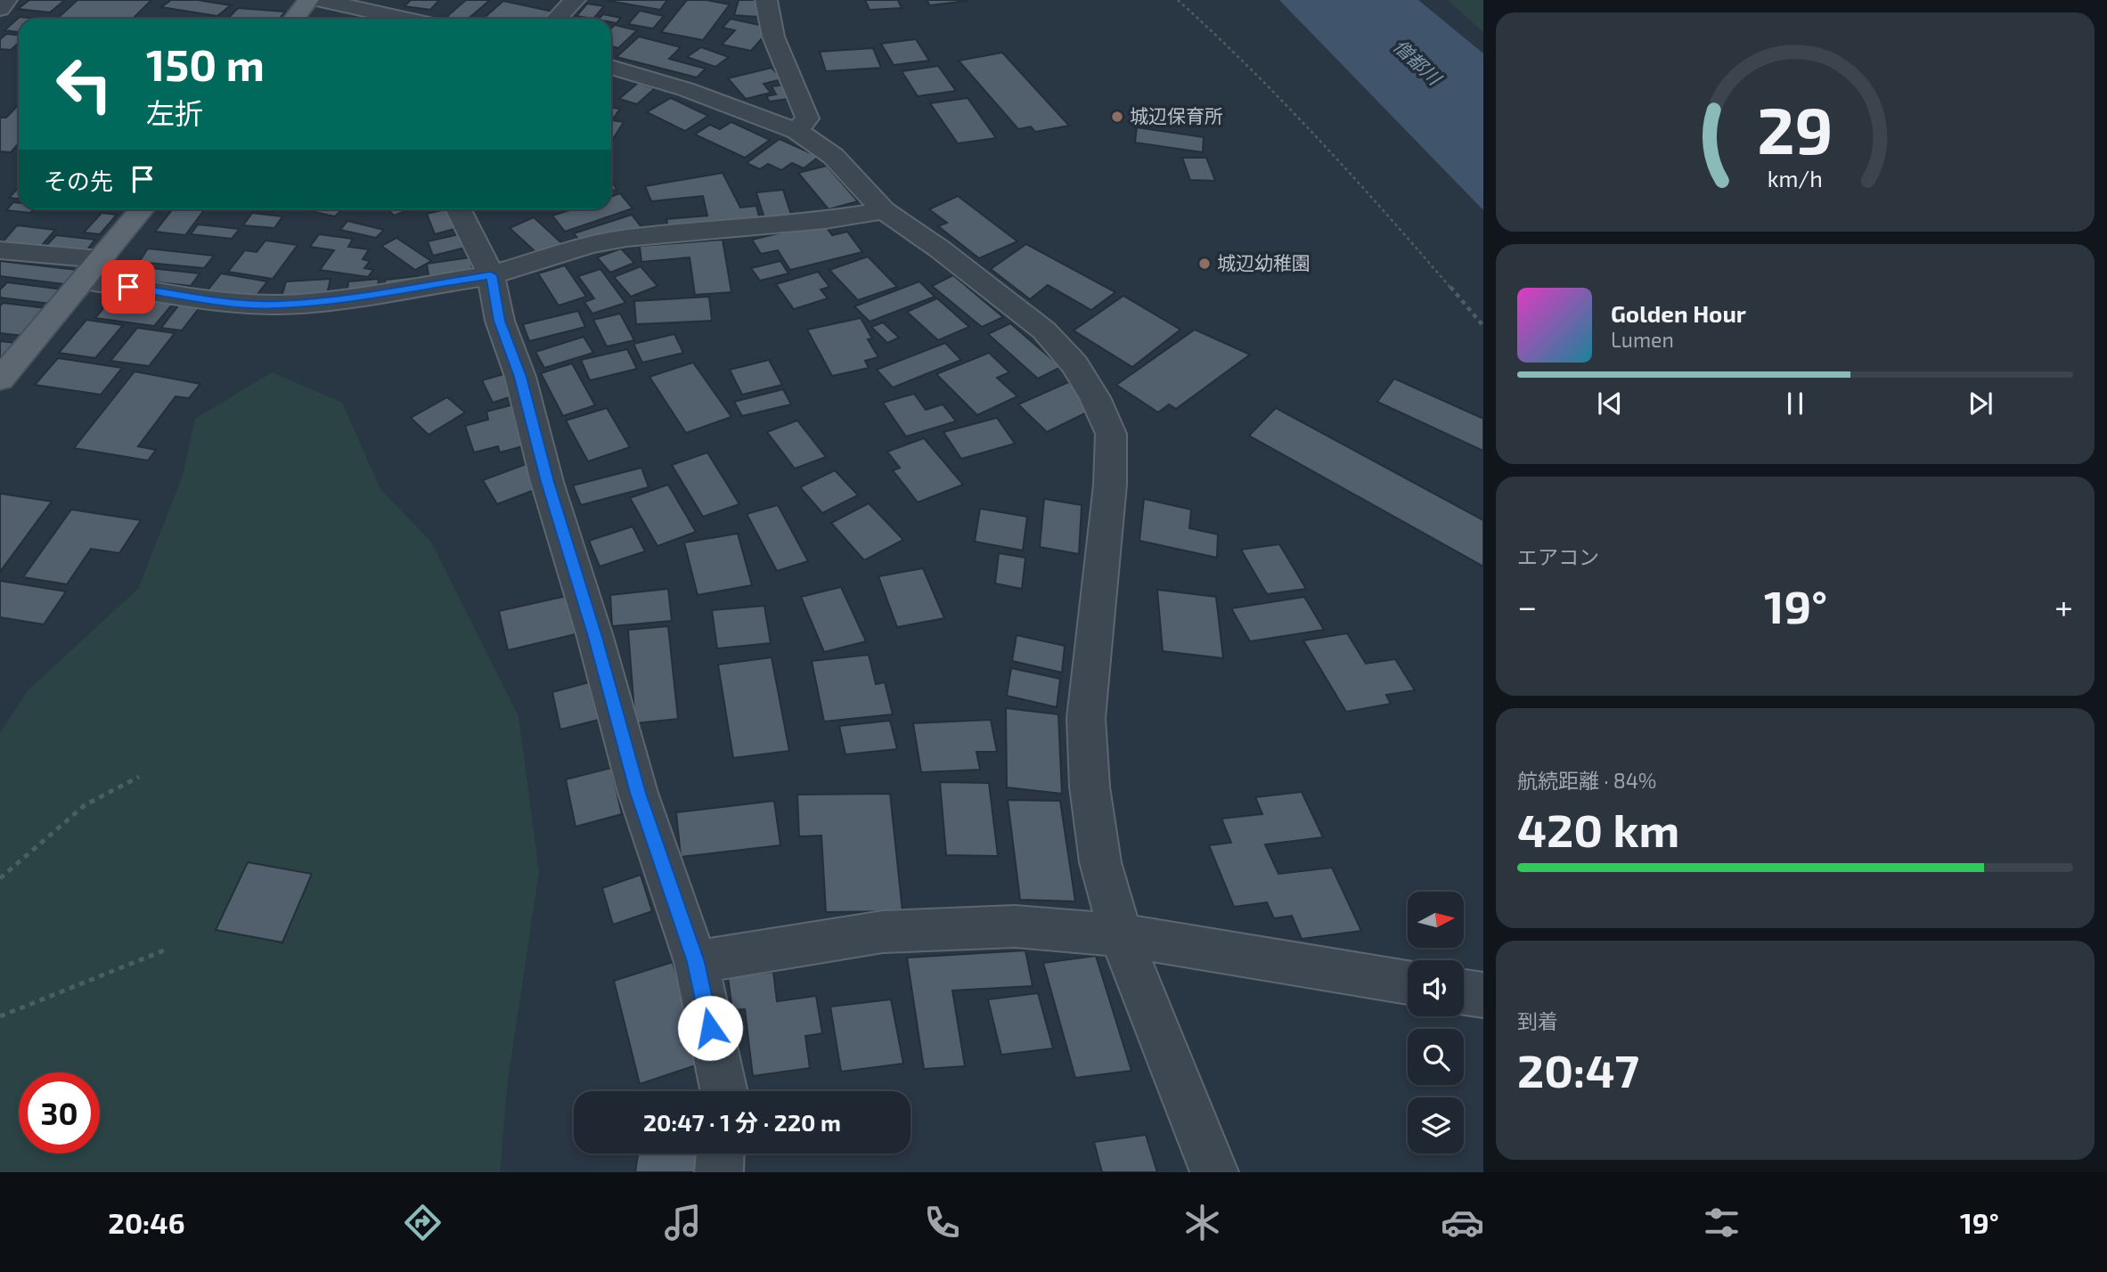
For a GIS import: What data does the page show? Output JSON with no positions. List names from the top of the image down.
{
  "water": ["僧都川"],
  "places": ["城辺保育所", "城辺幼稚園"],
  "north": "right",
  "page": {
    "turn": ["150 m", "左折"],
    "then": "その先",
    "song": ["Golden Hour", "Lumen"],
    "tile": [
      "エアコン",
      ["航続距離 · 84%", "420 km"],
      ["到着", "20:47"]
    ],
    "heat": ["−", "19°", "+"],
    "limit": "30",
    "trip": "20:47 · 1 分 · 220 m",
    "tabs": ["20:46", "19°"],
    "gauge": ["29", "km/h"]
  }
}
